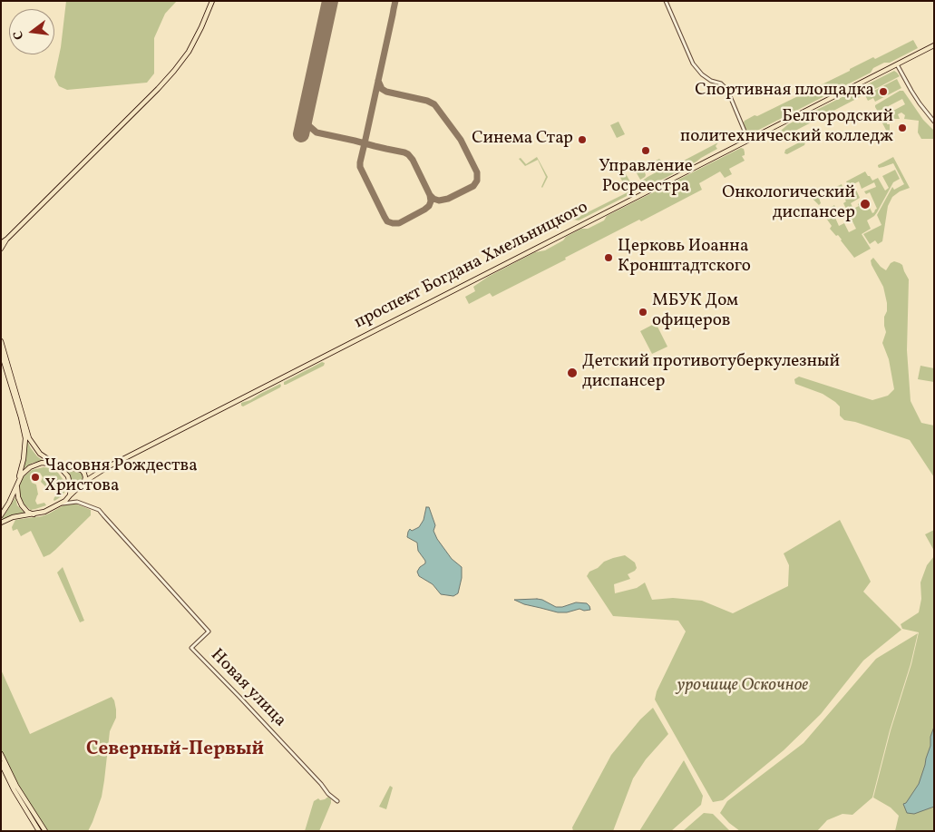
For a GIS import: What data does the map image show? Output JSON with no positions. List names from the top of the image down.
{
  "streets": {
    "main road": ["проспект Богдана Хмельницкого"],
    "street": ["Новая улица"]
  },
  "crossings": [
    ["проспект Богдана Хмельницкого", "Новая улица"]
  ],
  "districts": ["Северный-Первый"],
  "parks": ["урочище Оскочное"],
  "places": [
    "Спортивная площадка",
    "Белгородский политехнический колледж",
    "Синема Стар",
    "Управление Росреестра",
    "Онкологический диспансер",
    "Церковь Иоанна Кронштадтского",
    "МБУК Дом офицеров",
    "Детский противотуберкулезный диспансер",
    "Часовня Рождества Христова"
  ],
  "north": "left"
}
